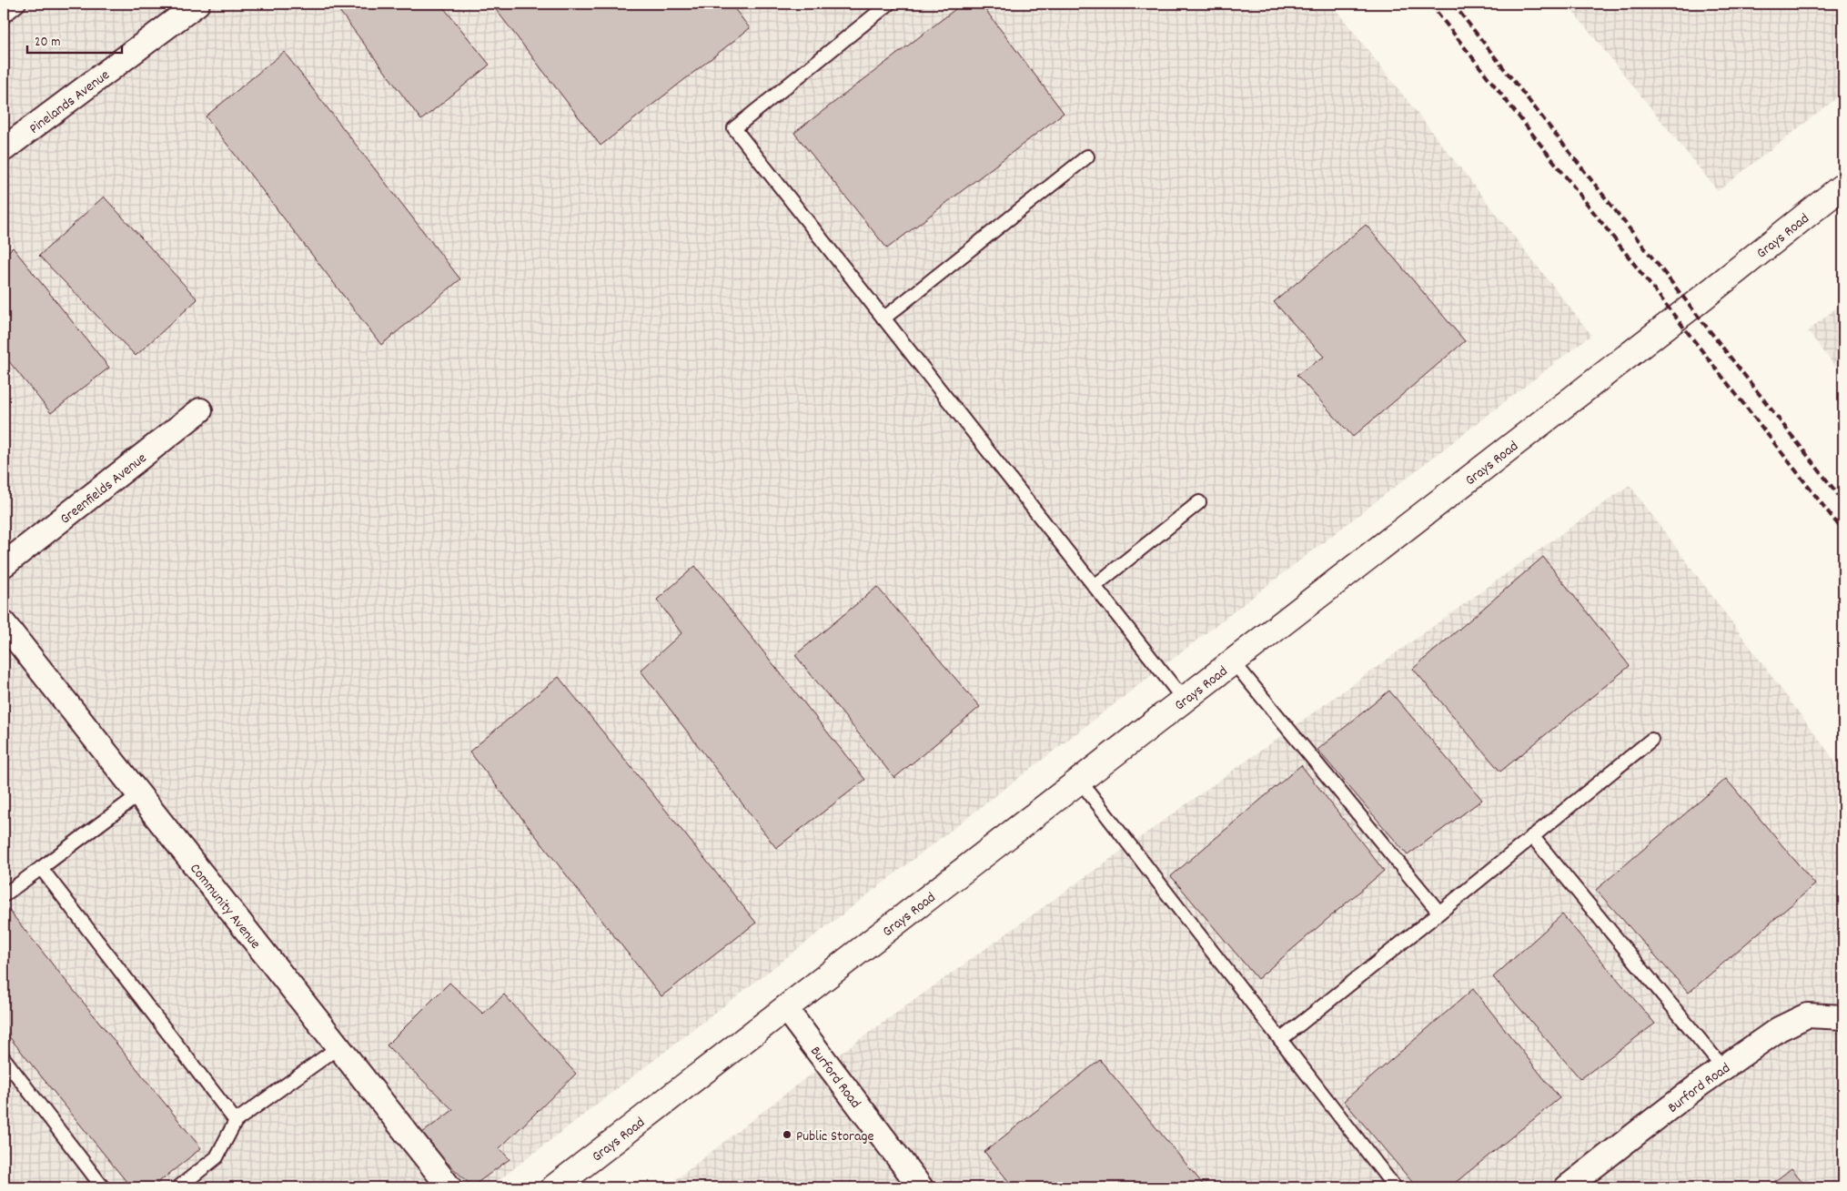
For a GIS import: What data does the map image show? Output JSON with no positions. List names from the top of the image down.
{
  "streets": {
    "street": [
      "Pinelands Avenue",
      "Grays Road",
      "Greenfields Avenue",
      "Community Avenue",
      "Burford Road"
    ]
  },
  "crossings": [
    ["Grays Road", "Burford Road"]
  ],
  "places": ["Public Storage"],
  "scale_bar": "20 m"
}
